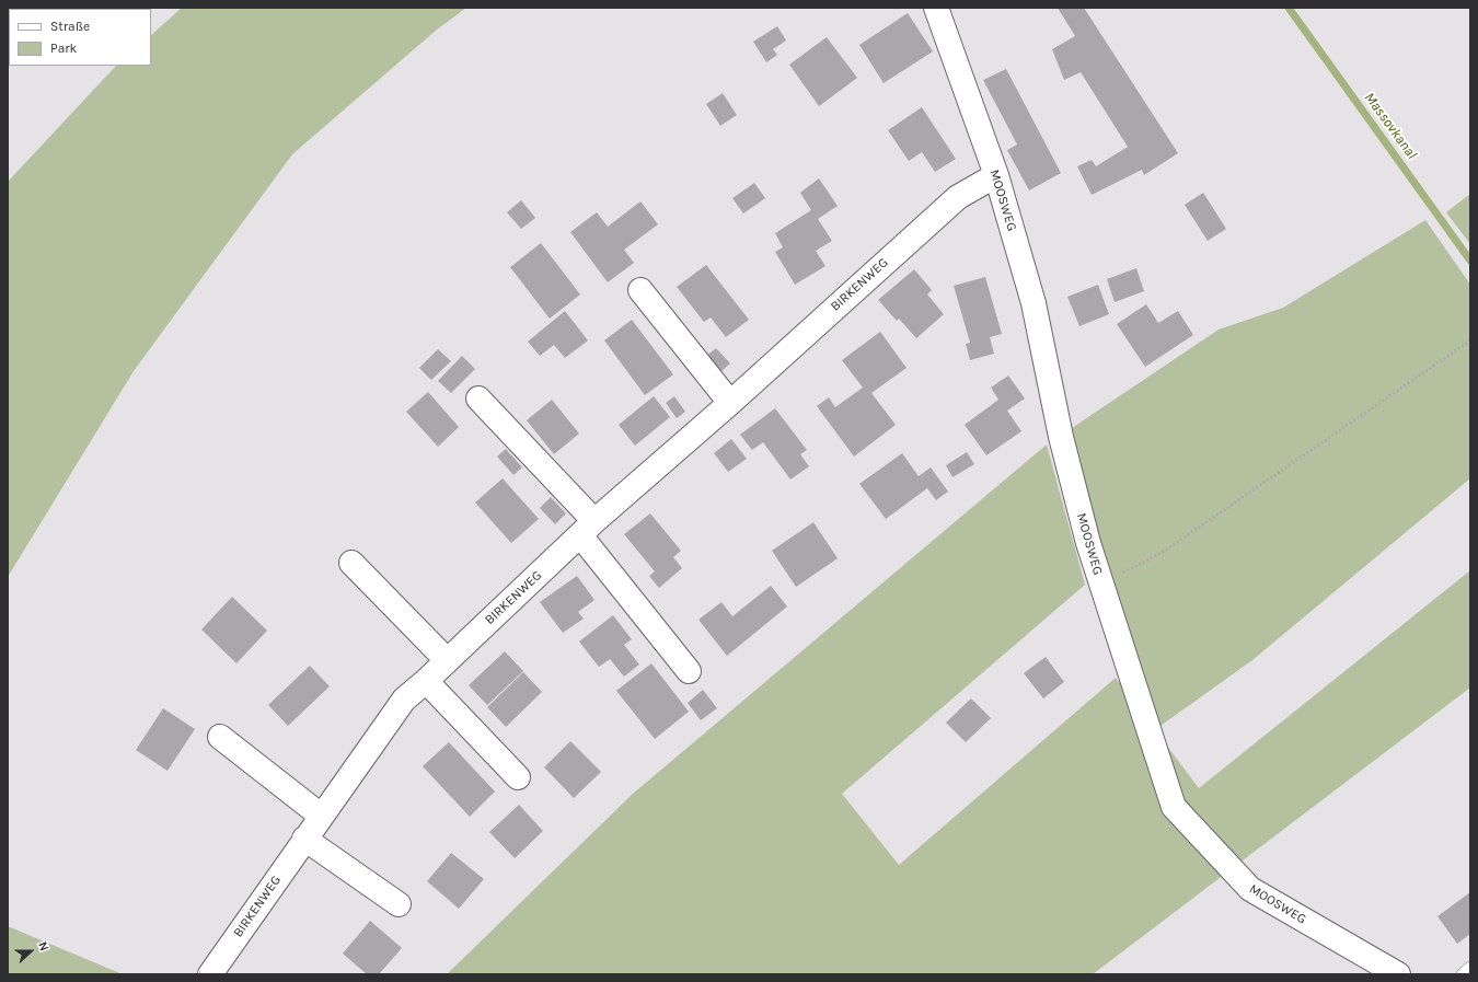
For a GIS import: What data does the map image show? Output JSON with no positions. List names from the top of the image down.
{
  "streets": {
    "street": ["MOOSWEG", "BIRKENWEG"]
  },
  "crossings": [
    ["MOOSWEG", "BIRKENWEG"]
  ],
  "water": ["Massovkanal"],
  "legend": ["Straße", "Park"],
  "north": "right"
}
